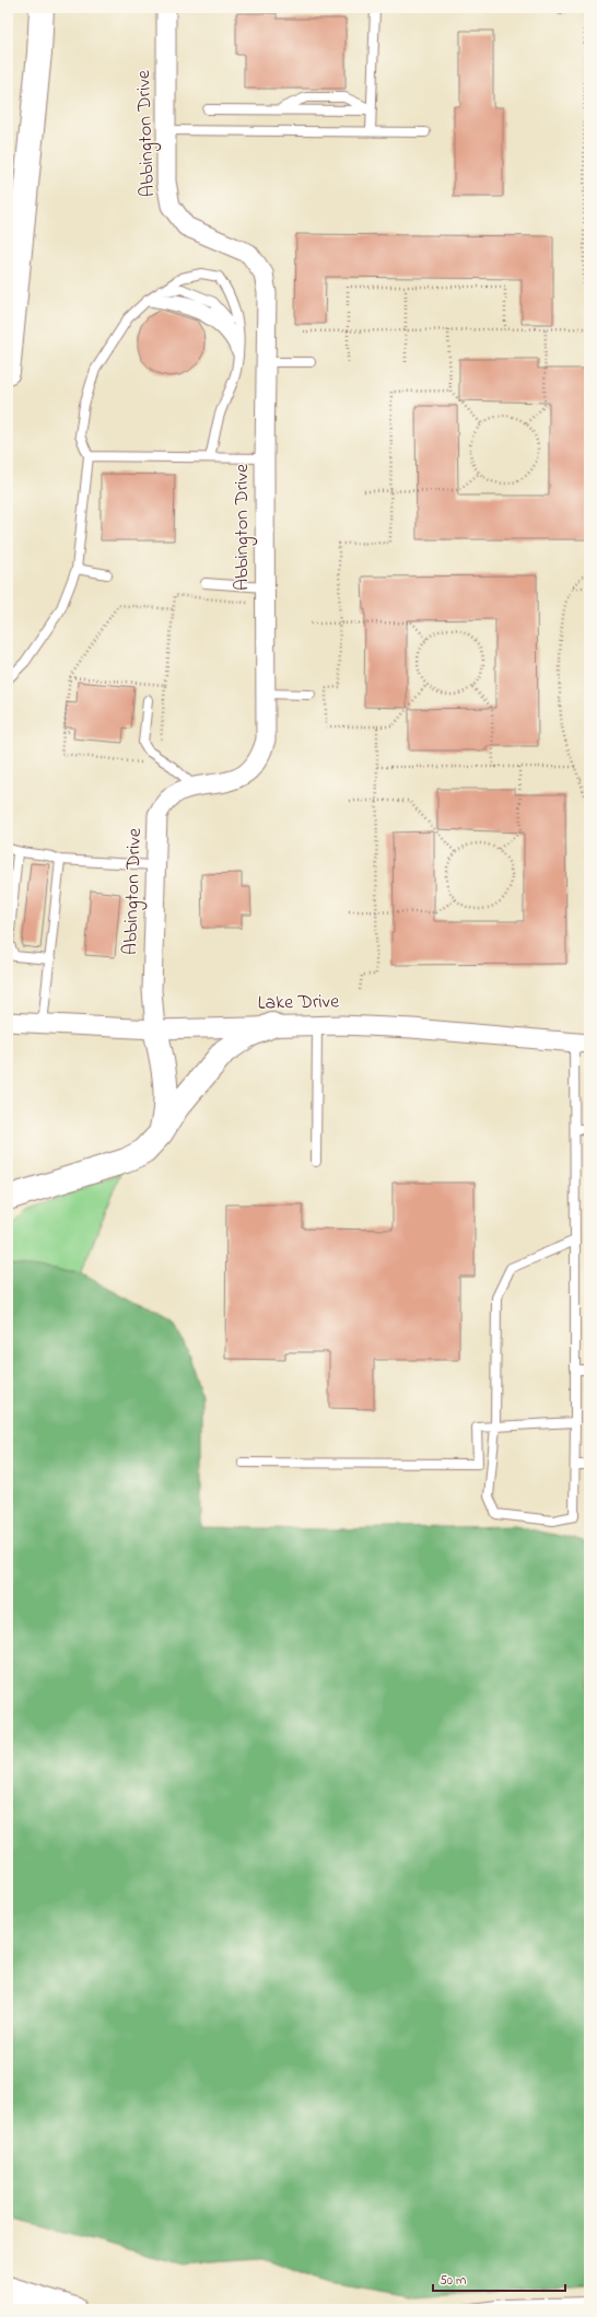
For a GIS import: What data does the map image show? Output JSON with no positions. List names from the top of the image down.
{
  "streets": {
    "street": ["Abbington Drive", "Lake Drive"]
  },
  "crossings": [
    ["Abbington Drive", "Lake Drive"]
  ],
  "scale_bar": "50 m"
}
